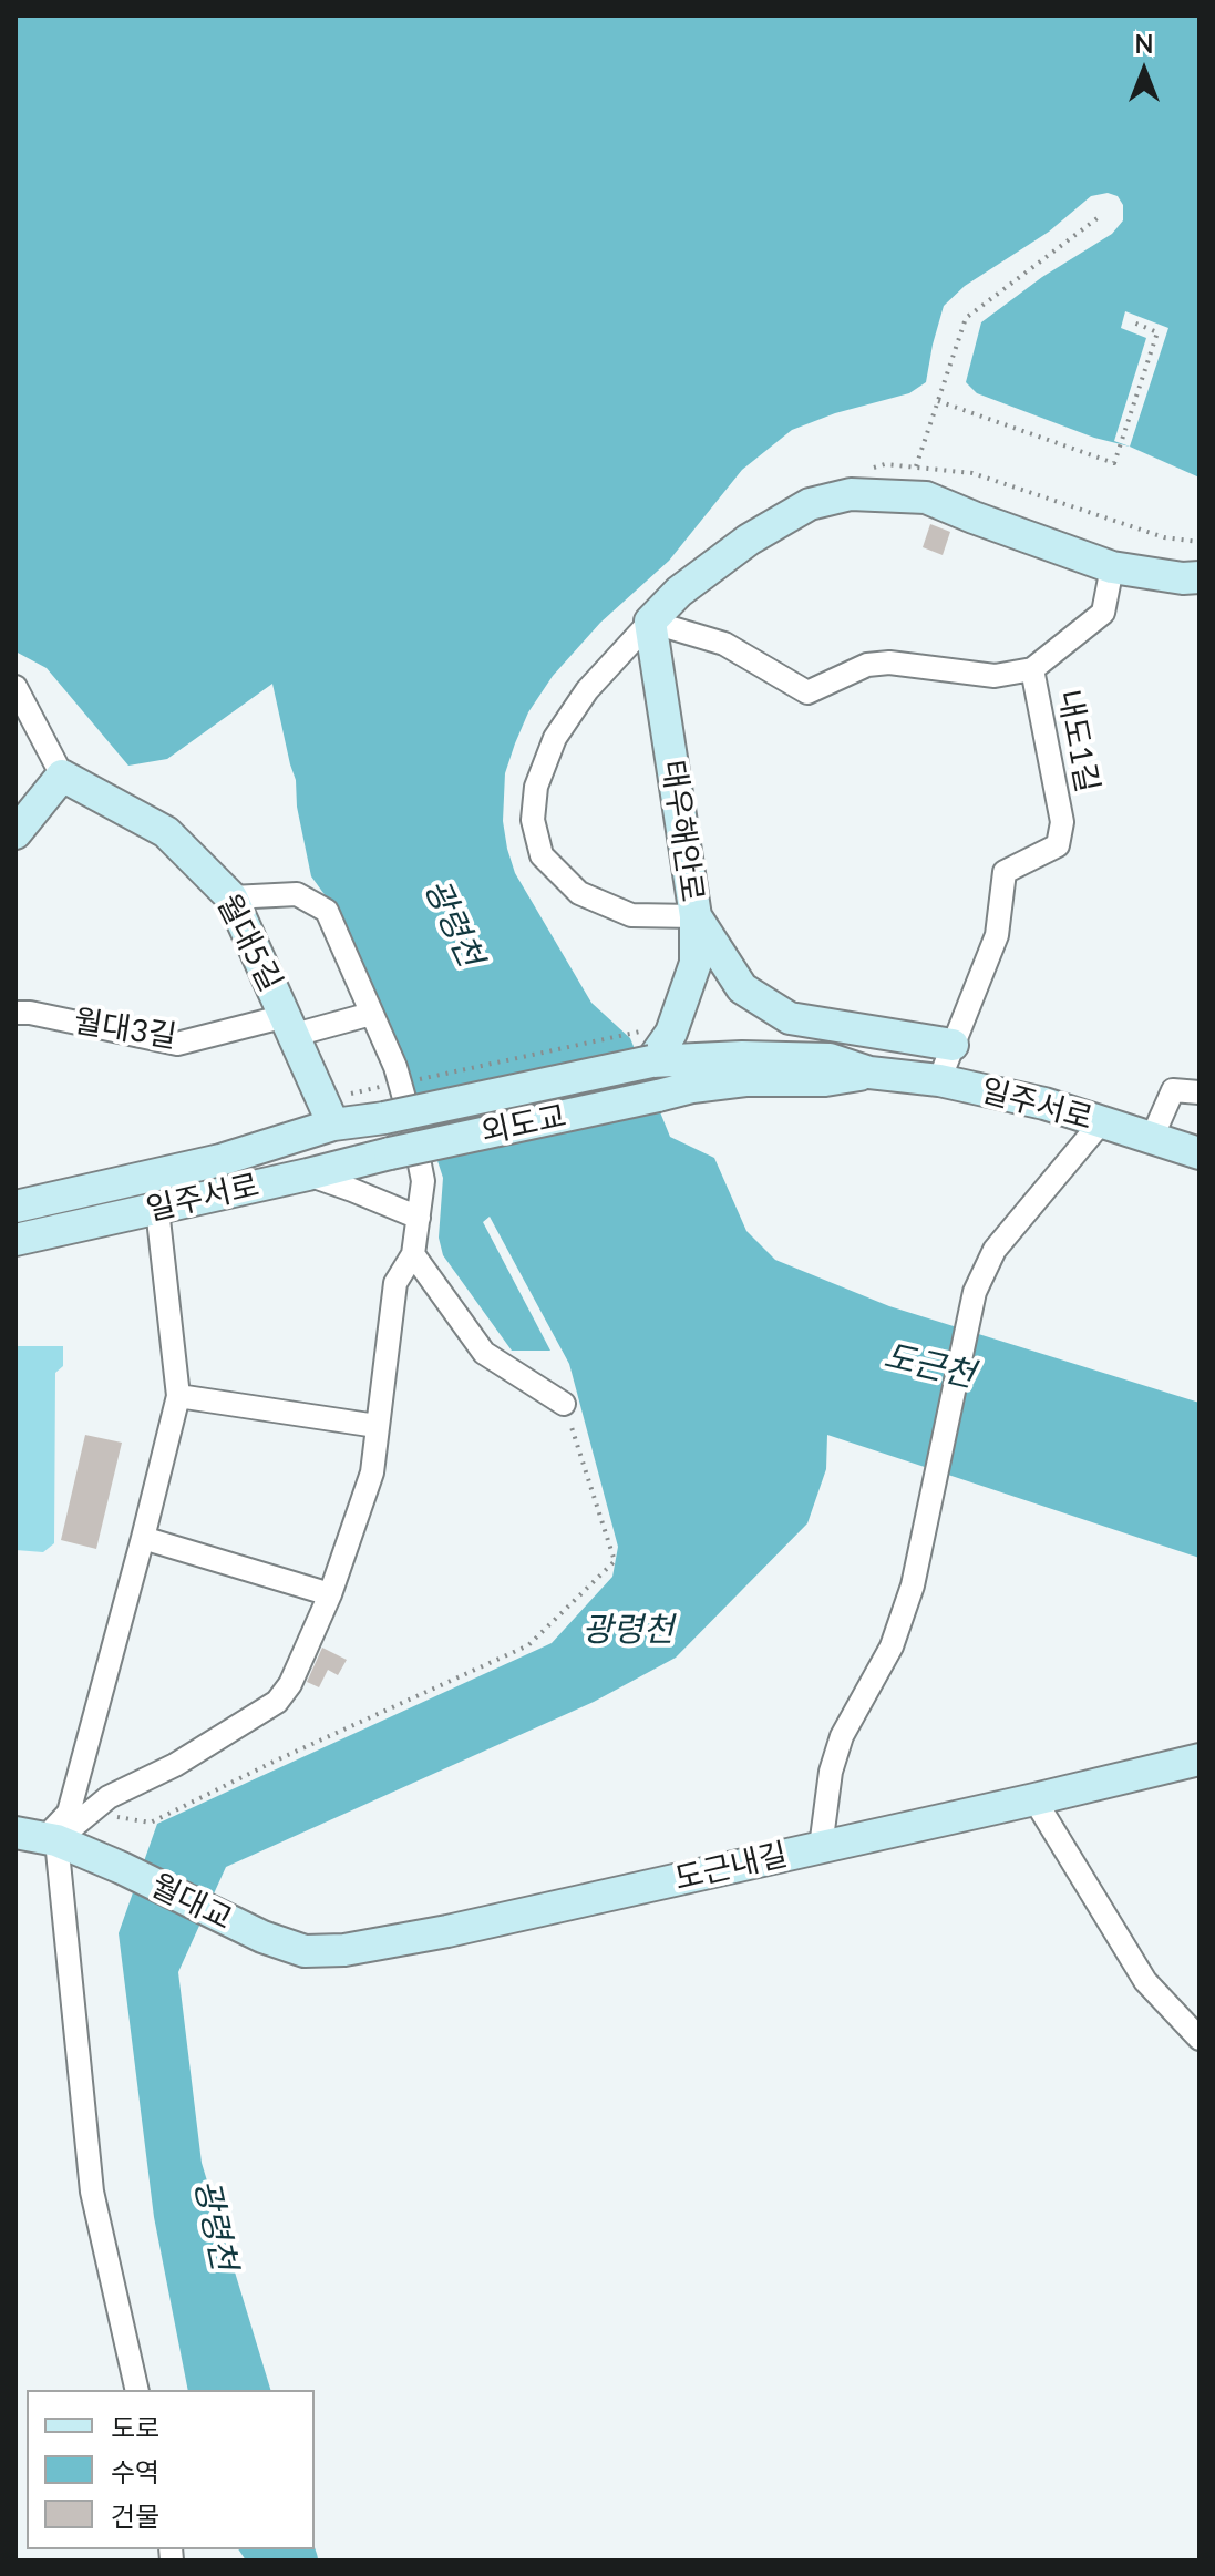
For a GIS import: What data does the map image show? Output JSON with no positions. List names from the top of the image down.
{
  "streets": {
    "street": [
      "내도1길",
      "태우해안로",
      "월대5길",
      "월대3길",
      "일주서로",
      "외도교",
      "도근내길",
      "월대교"
    ]
  },
  "crossings": [
    ["내도1길", "태우해안로"],
    ["내도1길", "일주서로"],
    ["월대5길", "월대3길"],
    ["월대5길", "일주서로"],
    ["일주서로", "외도교"],
    ["도근내길", "월대교"]
  ],
  "water": ["광령천", "도근천"],
  "legend": ["도로", "수역", "건물"],
  "north": "top"
}
